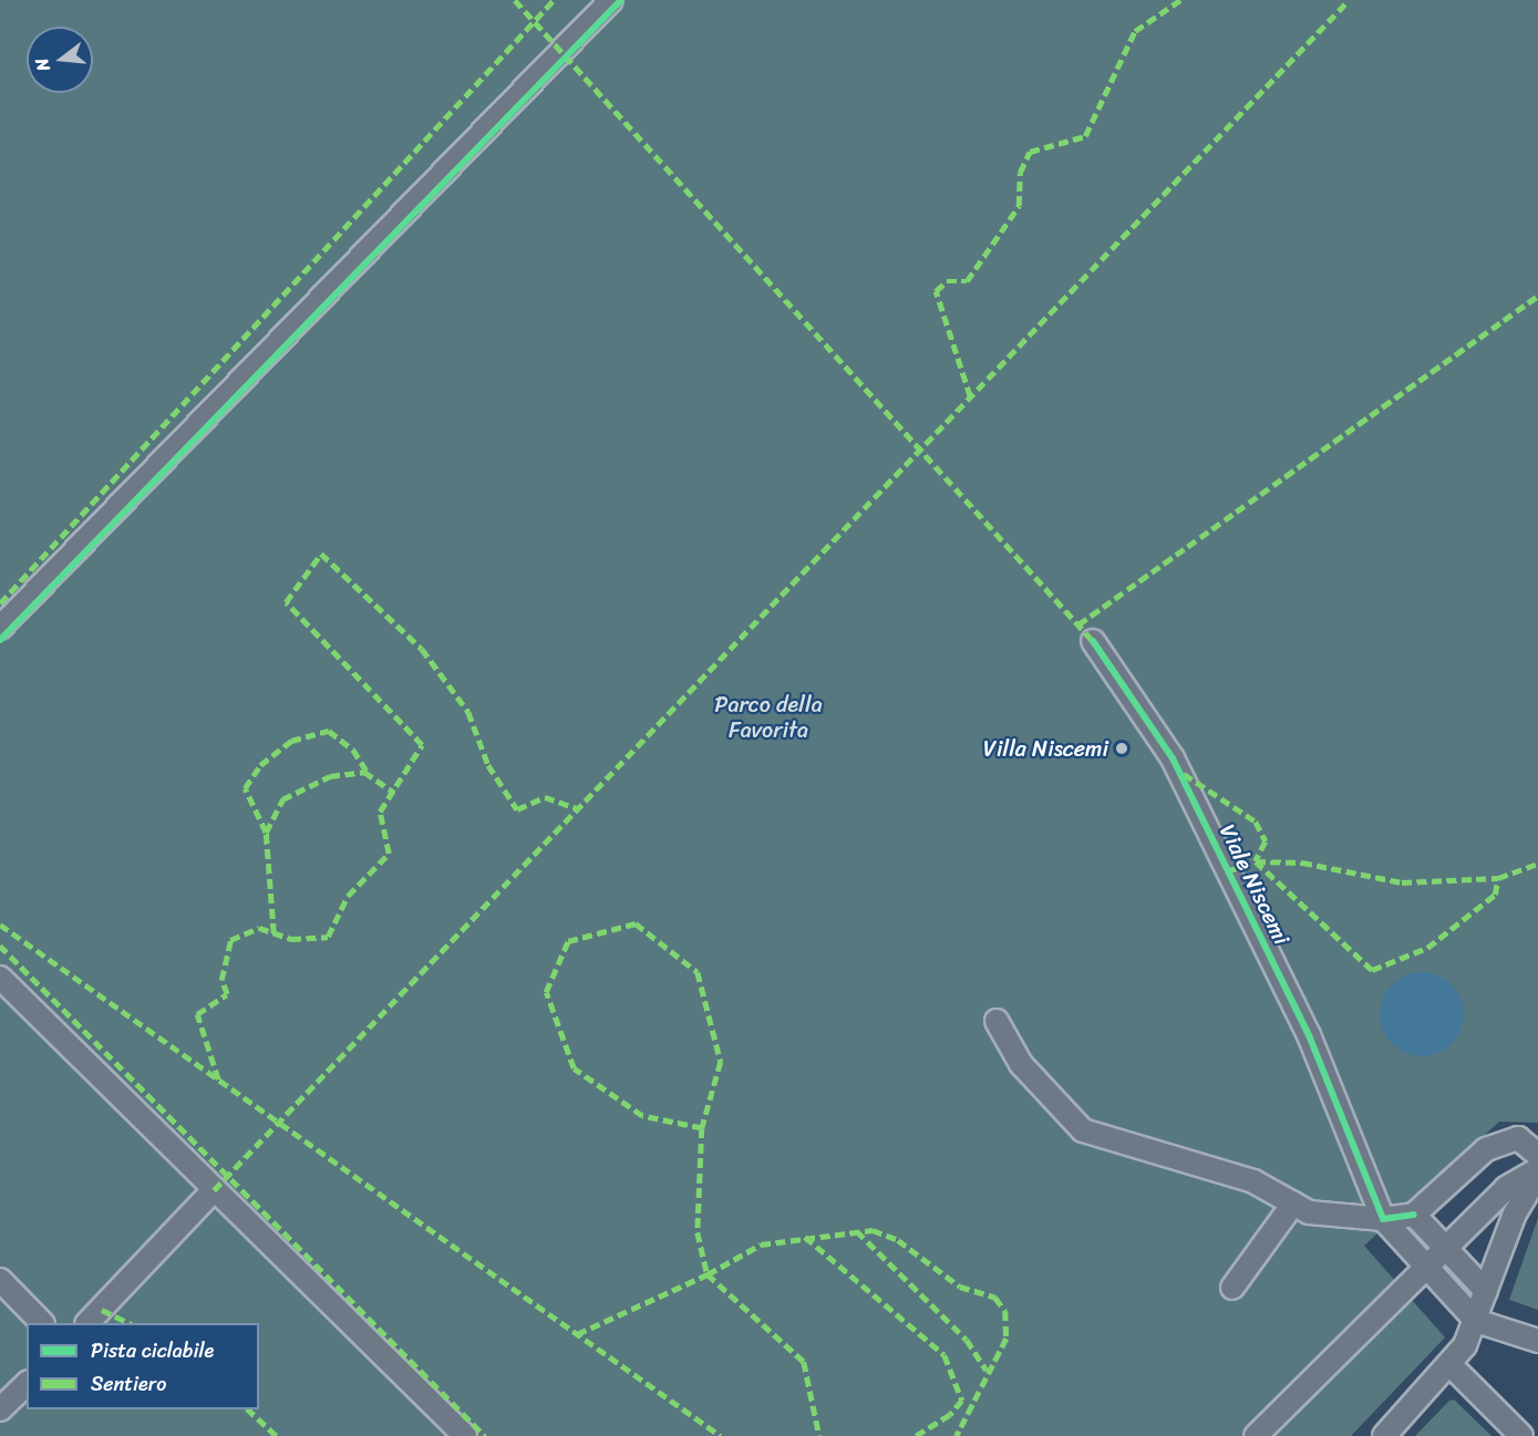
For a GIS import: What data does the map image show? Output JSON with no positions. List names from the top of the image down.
{
  "streets": {
    "street": ["Viale Niscemi"]
  },
  "parks": ["Parco della Favorita"],
  "places": ["Villa Niscemi"],
  "legend": ["Pista ciclabile", "Sentiero"],
  "north": "left"
}
